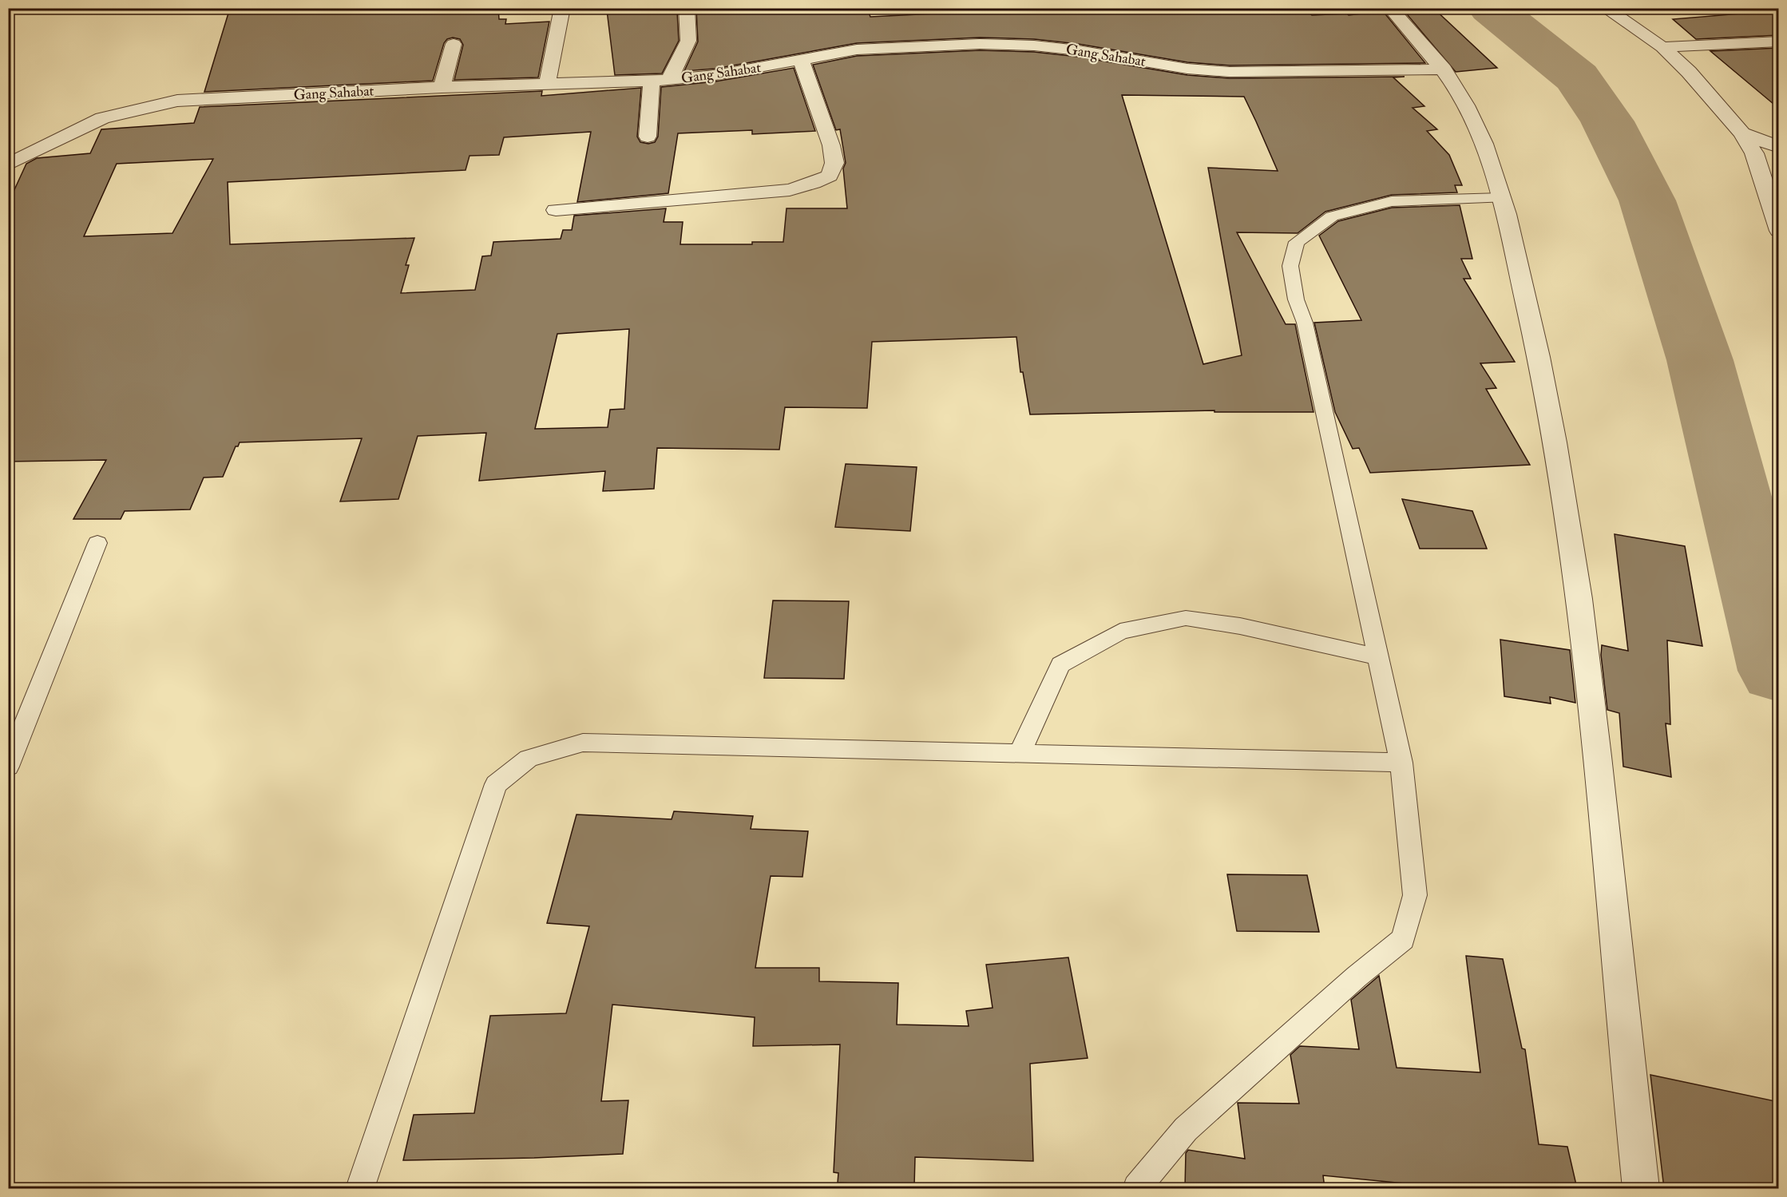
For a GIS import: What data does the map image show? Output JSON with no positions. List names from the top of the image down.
{
  "streets": {
    "street": ["Gang Sahabat"]
  }
}
